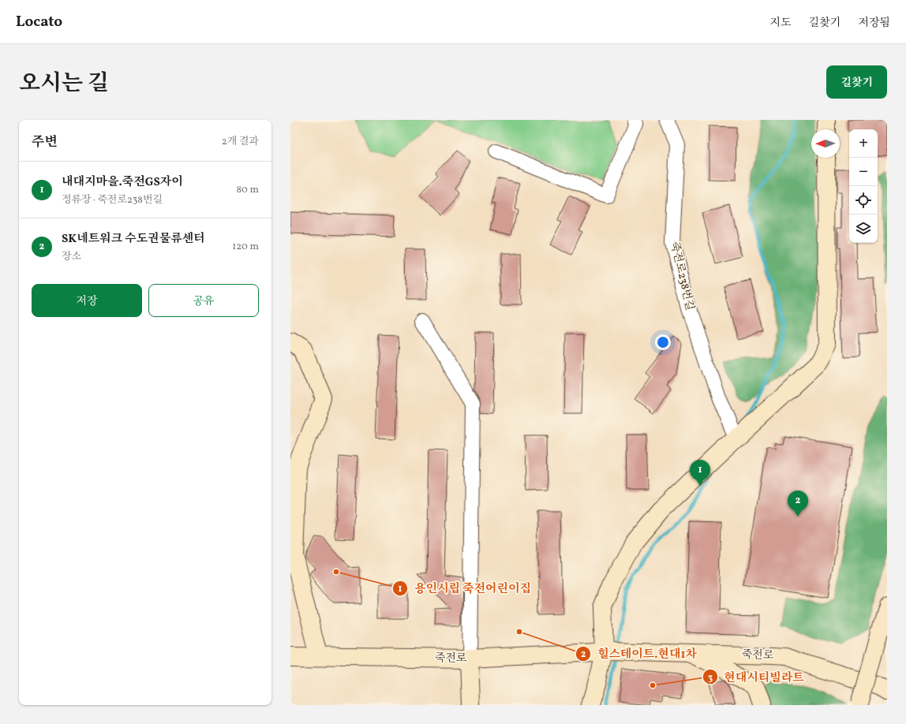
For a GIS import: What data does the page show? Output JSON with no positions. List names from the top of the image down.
{
  "streets": {
    "street": ["죽전로238번길", "죽전로"]
  },
  "places": ["용인시립 죽전어린이집", "힐스테이트.현대1차", "현대시티빌라트"],
  "north": "left",
  "page": {
    "header": "Locato",
    "nav": ["지도", "길찾기", "저장됨"],
    "title": "오시는 길",
    "buttons": [
      "길찾기",
      ["저장", "공유"]
    ],
    "heading": ["주변", "2개 결과"],
    "map_buttons": ["+", "−"],
    "list": [
      {
        "mark": "1",
        "name": "내대지마을.죽전GS자이",
        "note": "정류장 · 죽전로238번길",
        "value": "80 m"
      },
      {
        "mark": "2",
        "name": "SK네트워크 수도권물류센터",
        "note": "장소",
        "value": "120 m"
      }
    ],
    "pins": ["1", "2"]
  }
}
